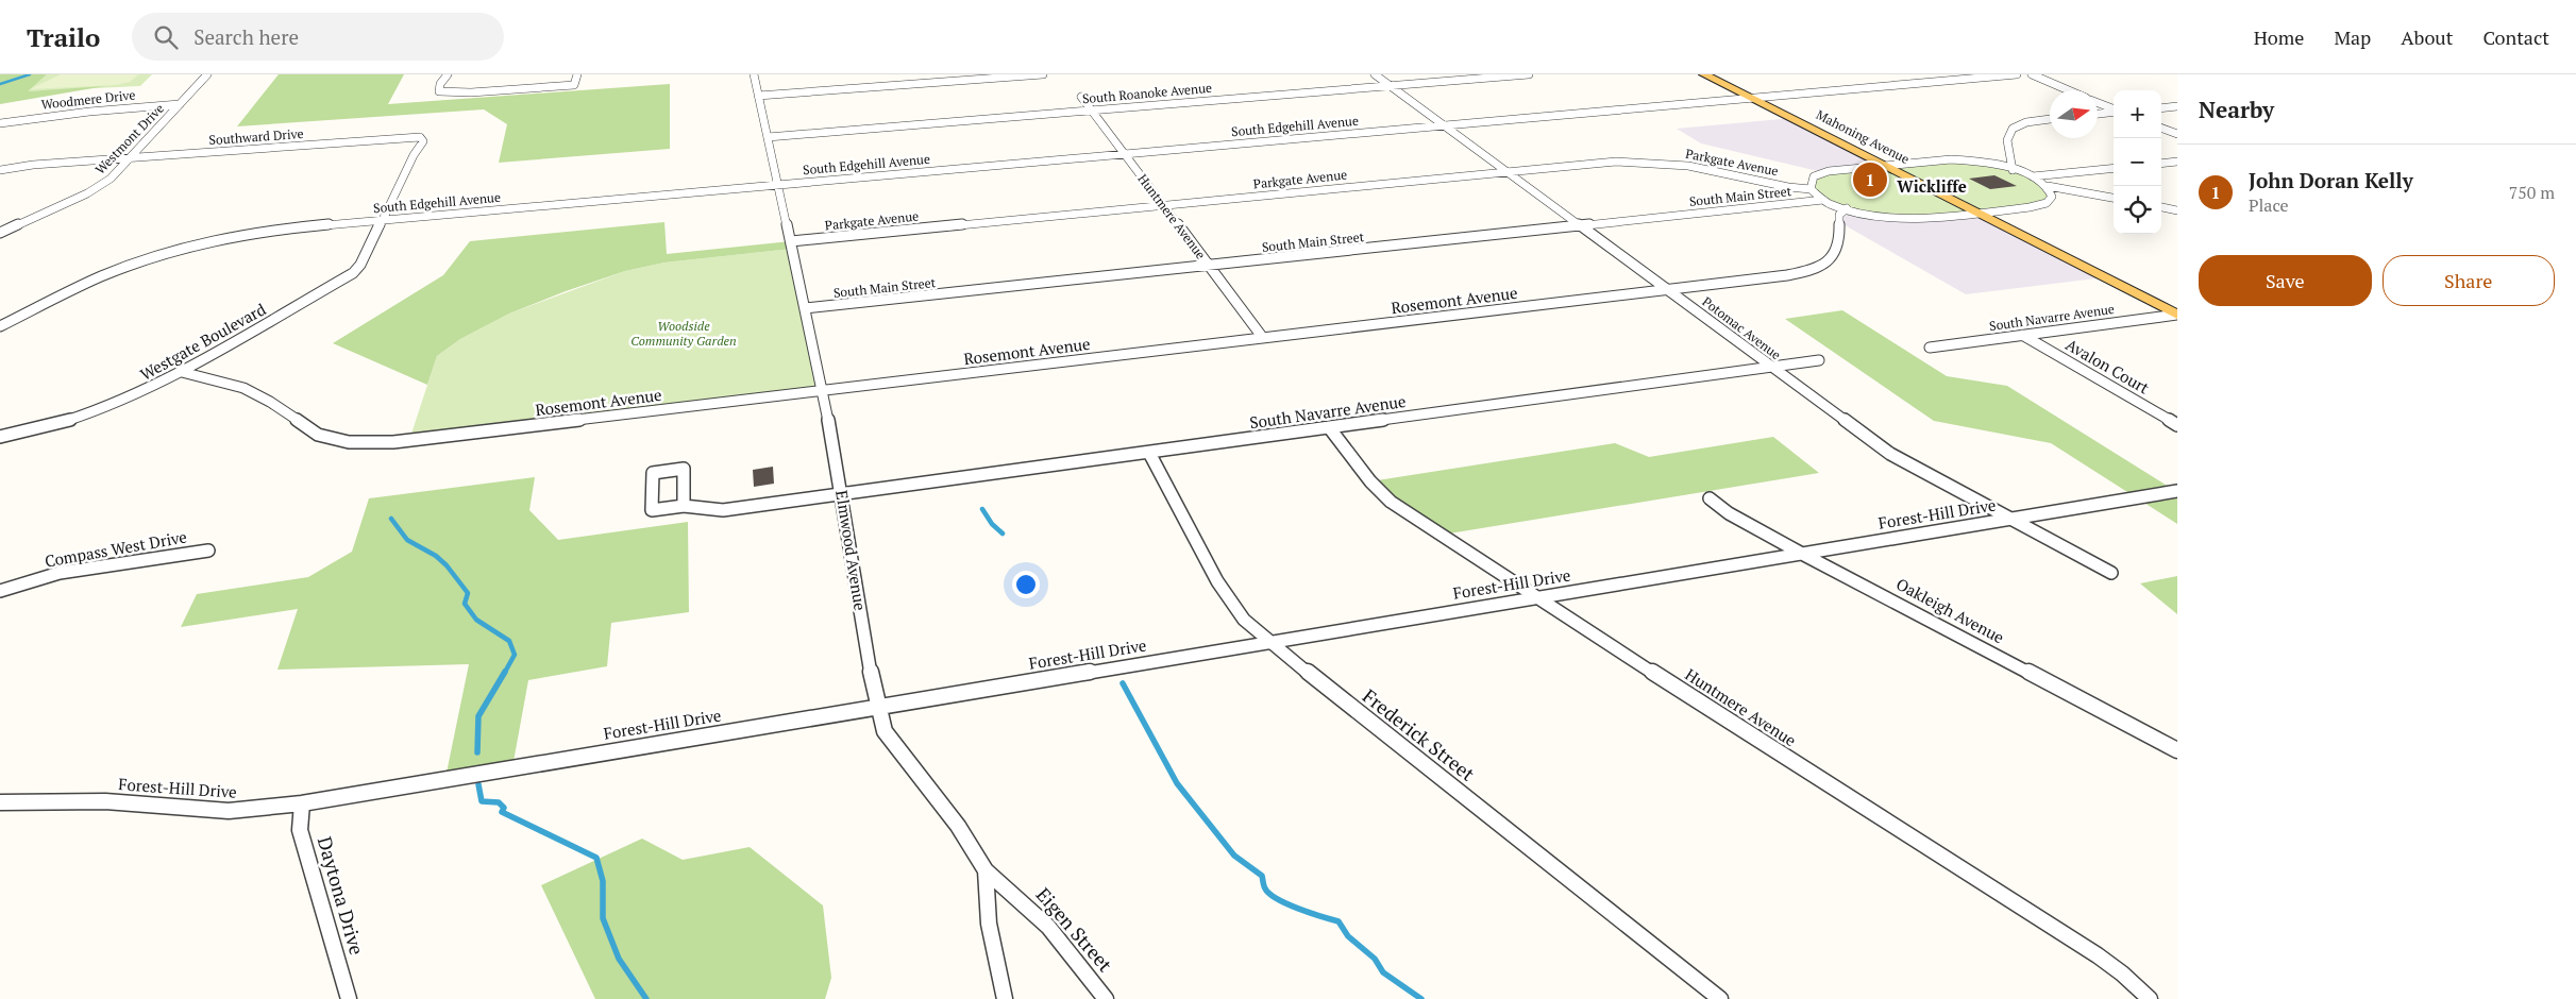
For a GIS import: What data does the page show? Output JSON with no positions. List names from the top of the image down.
{
  "streets": {
    "main road": ["Mahoning Avenue"],
    "street": [
      "South Roanoke Avenue",
      "Woodmere Drive",
      "South Edgehill Avenue",
      "Southward Drive",
      "Westmont Drive",
      "Parkgate Avenue",
      "South Main Street",
      "Huntmere Avenue",
      "Rosemont Avenue",
      "South Navarre Avenue",
      "Potomac Avenue",
      "Westgate Boulevard",
      "Avalon Court",
      "Forest-Hill Drive",
      "Compass West Drive",
      "Elmwood Avenue",
      "Oakleigh Avenue",
      "Frederick Street",
      "Daytona Drive",
      "Eigen Street"
    ]
  },
  "crossings": [
    ["South Roanoke Avenue", "Huntmere Avenue"],
    ["South Roanoke Avenue", "Potomac Avenue"],
    ["South Roanoke Avenue", "Elmwood Avenue"],
    ["Woodmere Drive", "Westmont Drive"],
    ["South Edgehill Avenue", "Southward Drive"],
    ["South Edgehill Avenue", "Mahoning Avenue"],
    ["South Edgehill Avenue", "Huntmere Avenue"],
    ["South Edgehill Avenue", "Potomac Avenue"],
    ["South Edgehill Avenue", "Westgate Boulevard"],
    ["South Edgehill Avenue", "Elmwood Avenue"],
    ["Southward Drive", "Westmont Drive"],
    ["Southward Drive", "Westgate Boulevard"],
    ["Mahoning Avenue", "South Navarre Avenue"],
    ["Parkgate Avenue", "Huntmere Avenue"],
    ["Parkgate Avenue", "Potomac Avenue"],
    ["Parkgate Avenue", "Elmwood Avenue"],
    ["South Main Street", "Huntmere Avenue"],
    ["South Main Street", "Potomac Avenue"],
    ["South Main Street", "Elmwood Avenue"],
    ["Huntmere Avenue", "Rosemont Avenue"],
    ["Huntmere Avenue", "South Navarre Avenue"],
    ["Huntmere Avenue", "Forest-Hill Drive"],
    ["Rosemont Avenue", "Potomac Avenue"],
    ["Rosemont Avenue", "Westgate Boulevard"],
    ["Rosemont Avenue", "Elmwood Avenue"],
    ["South Navarre Avenue", "Potomac Avenue"],
    ["South Navarre Avenue", "Avalon Court"],
    ["South Navarre Avenue", "Elmwood Avenue"],
    ["South Navarre Avenue", "Frederick Street"],
    ["Potomac Avenue", "Forest-Hill Drive"],
    ["Forest-Hill Drive", "Elmwood Avenue"],
    ["Forest-Hill Drive", "Oakleigh Avenue"],
    ["Forest-Hill Drive", "Frederick Street"],
    ["Forest-Hill Drive", "Daytona Drive"],
    ["Elmwood Avenue", "Eigen Street"]
  ],
  "districts": ["Wickliffe"],
  "parks": ["Woodside Community Garden"],
  "north": "right",
  "page": {
    "header": "Trailo",
    "search": "Search here",
    "nav": [
      "Home",
      "Map",
      "About",
      "Contact"
    ],
    "heading": "Nearby",
    "map_buttons": ["+", "−"],
    "list": [
      {
        "mark": "1",
        "name": "John Doran Kelly",
        "note": "Place",
        "value": "750 m"
      }
    ],
    "pins": "1",
    "buttons": ["Save", "Share"]
  }
}
